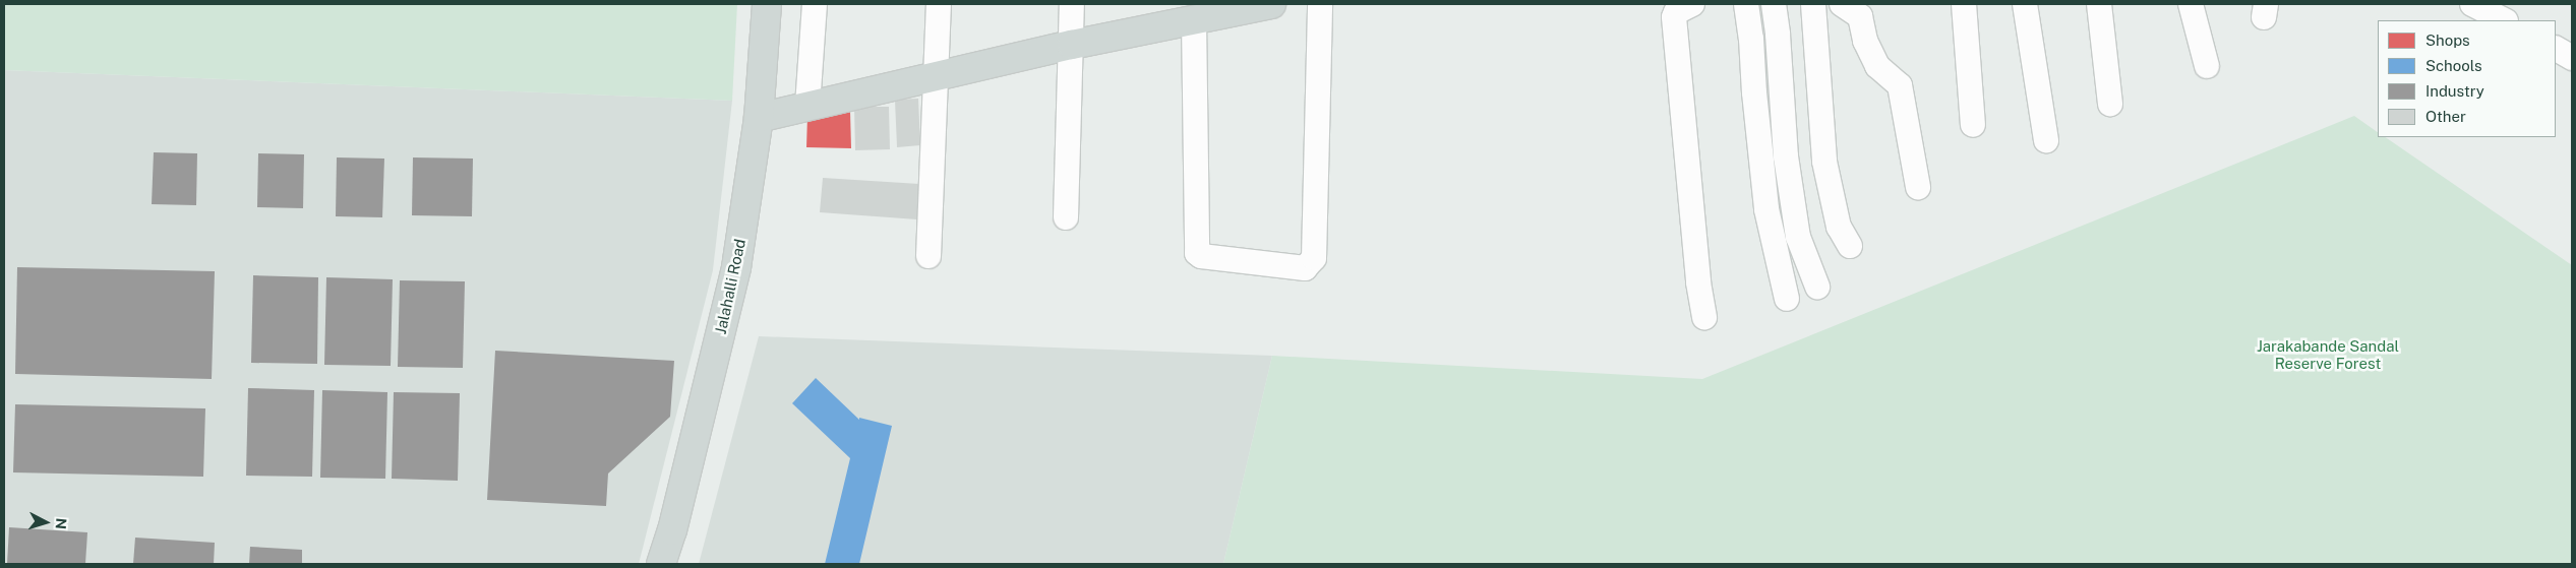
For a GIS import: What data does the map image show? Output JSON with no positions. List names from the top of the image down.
{
  "streets": {
    "main road": ["Jalahalli Road"]
  },
  "parks": ["Jarakabande Sandal Reserve Forest"],
  "legend": [
    "Shops",
    "Schools",
    "Industry",
    "Other"
  ],
  "north": "right"
}
